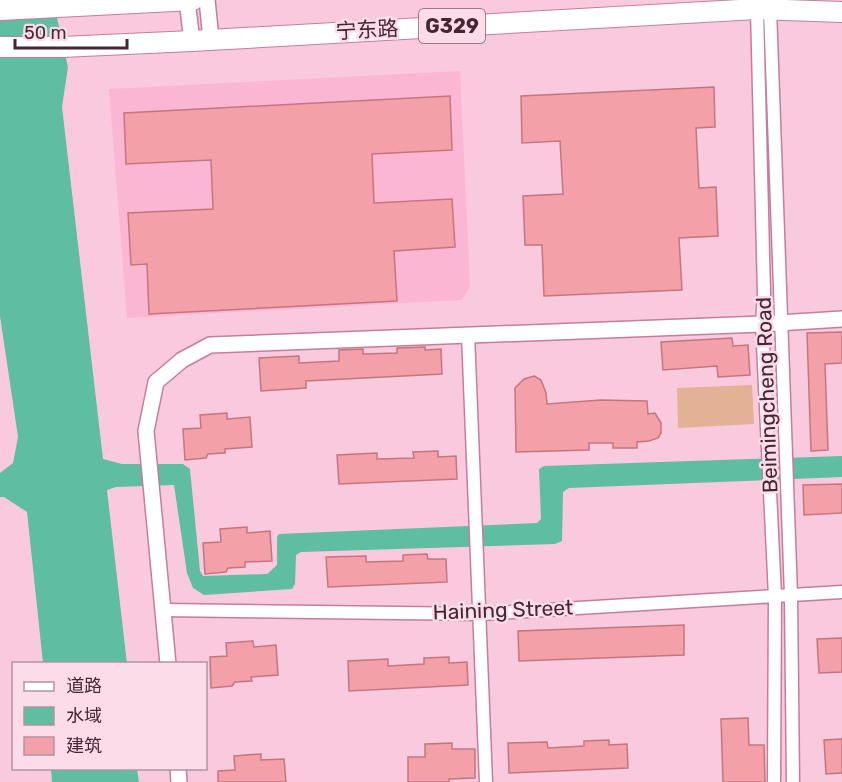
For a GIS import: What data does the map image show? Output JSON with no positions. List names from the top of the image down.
{
  "streets": {
    "main road": ["G329", "宁东路"],
    "street": ["Beimingcheng Road", "Haining Street"]
  },
  "crossings": [
    ["宁东路", "Beimingcheng Road"],
    ["Beimingcheng Road", "Haining Street"]
  ],
  "legend": ["道路", "水域", "建筑"],
  "scale_bar": "50 m"
}
